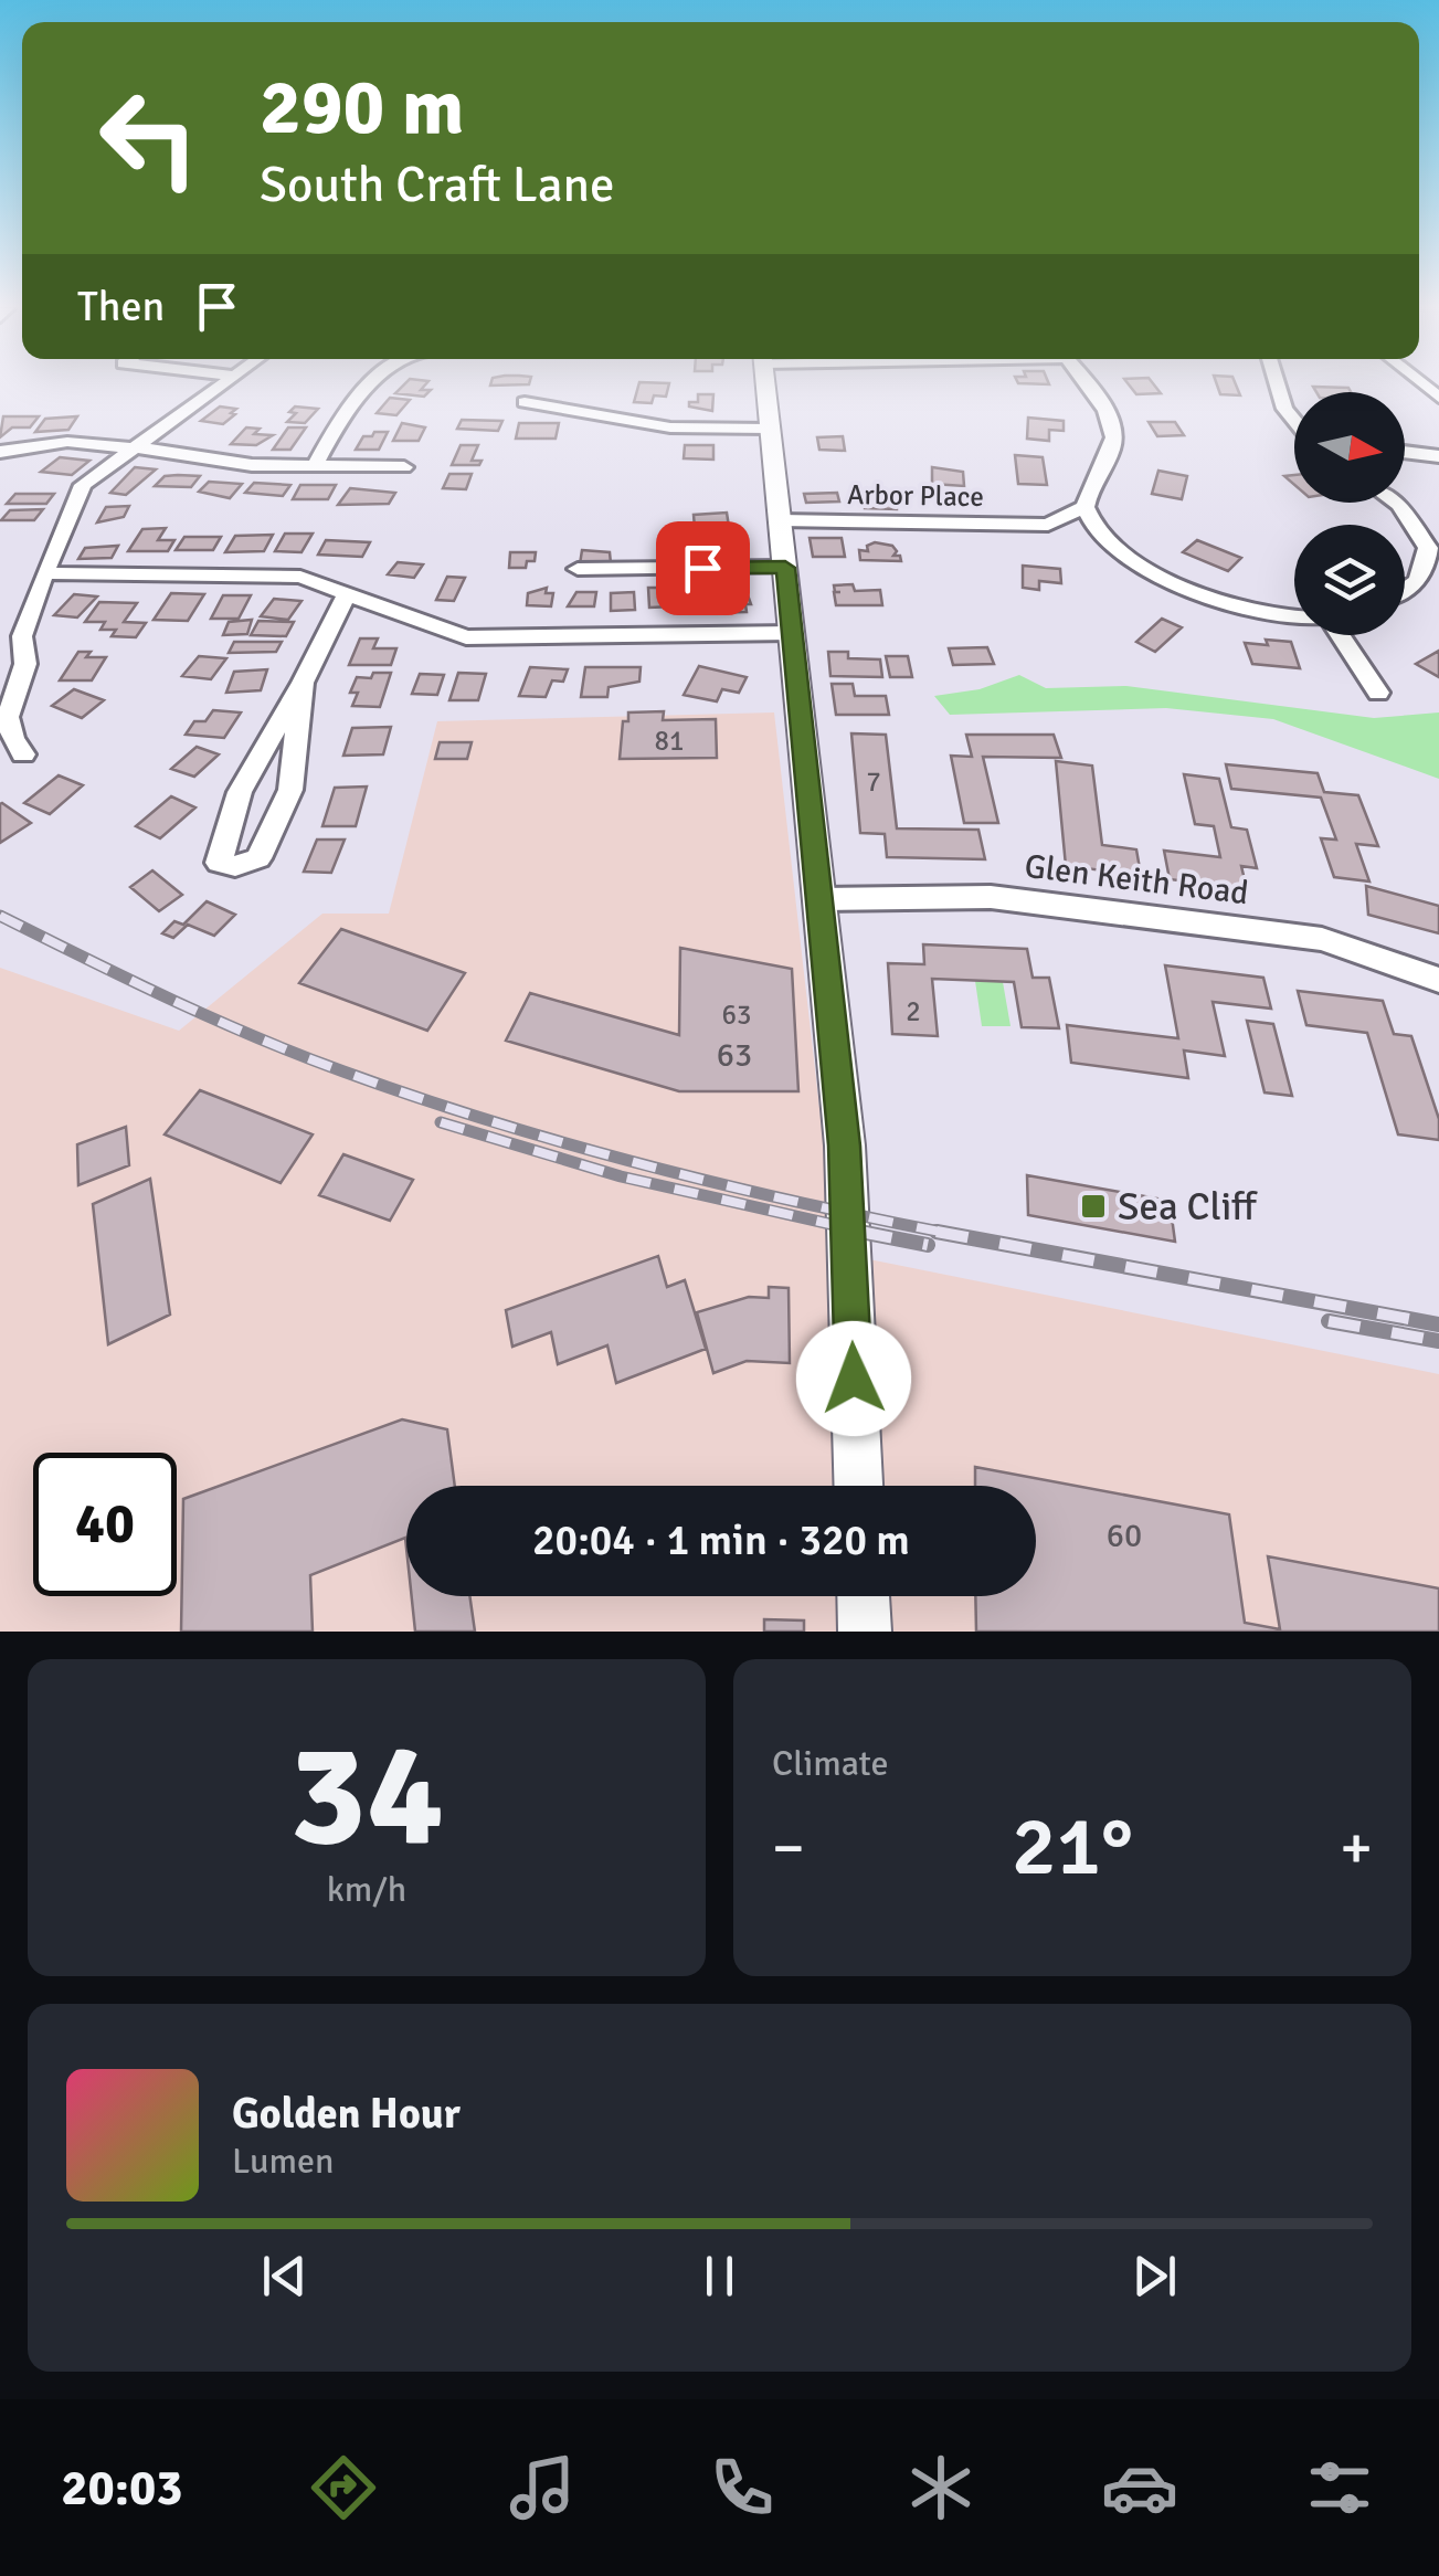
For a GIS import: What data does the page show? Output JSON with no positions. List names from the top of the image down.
{
  "streets": {
    "street": ["Arbor Place", "Glen Keith Road"]
  },
  "places": {
    "transit": ["Sea Cliff"]
  },
  "house_numbers": [
    "81",
    "7",
    "2",
    "63",
    "63",
    "60"
  ],
  "north": "right",
  "page": {
    "turn": ["290 m", "South Craft Lane"],
    "then": "Then",
    "limit": "40",
    "trip": "20:04 · 1 min · 320 m",
    "tile": [
      ["34", "km/h"],
      "Climate"
    ],
    "heat": ["−", "21°", "+"],
    "song": ["Golden Hour", "Lumen"],
    "tabs": "20:03"
  }
}
